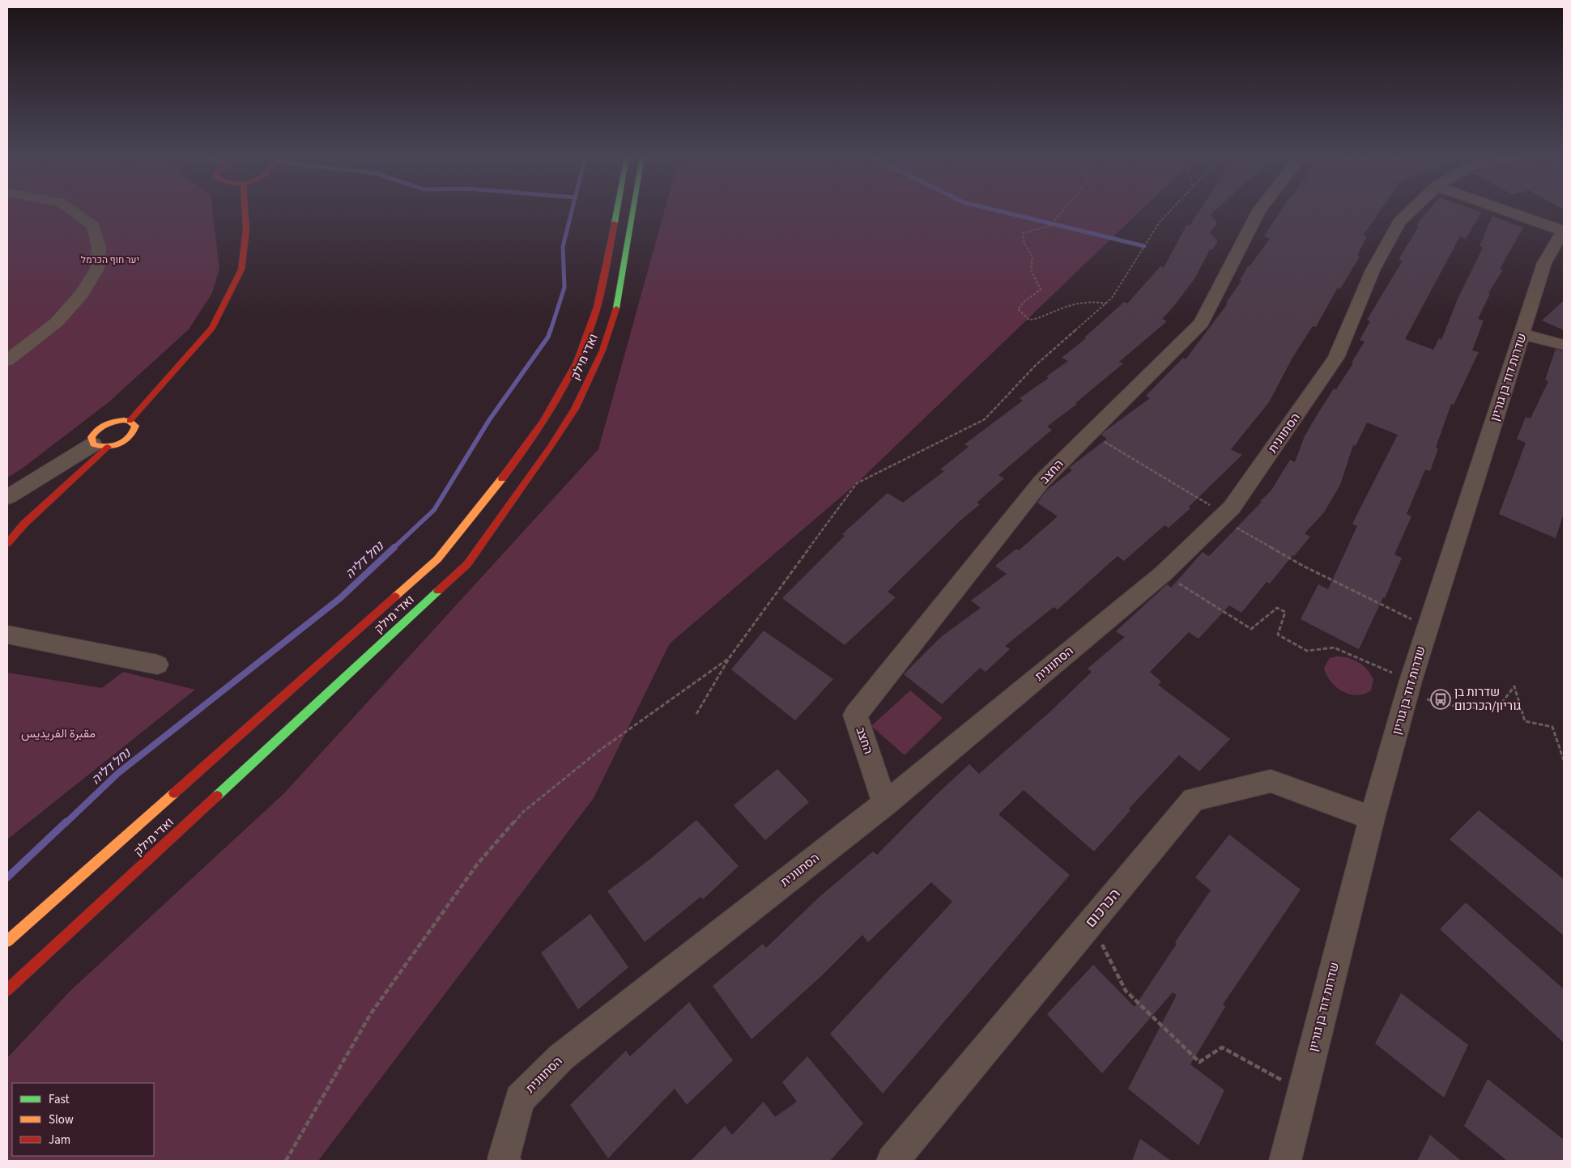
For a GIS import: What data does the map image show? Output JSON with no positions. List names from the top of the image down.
{
  "streets": {
    "main road": ["ואדי מילק"],
    "street": [
      "שדרות דוד בן גוריון",
      "הסתוונית",
      "החצב",
      "הכרכום"
    ]
  },
  "crossings": [
    ["שדרות דוד בן גוריון", "הכרכום"],
    ["הסתוונית", "החצב"]
  ],
  "water": ["נחל דליה"],
  "parks": ["יער חוף הכרמל", "مقبرة الفريديس"],
  "places": {
    "bus stop": ["שדרות בן גוריון/הכרכום"]
  },
  "legend": ["Fast", "Slow", "Jam"]
}
